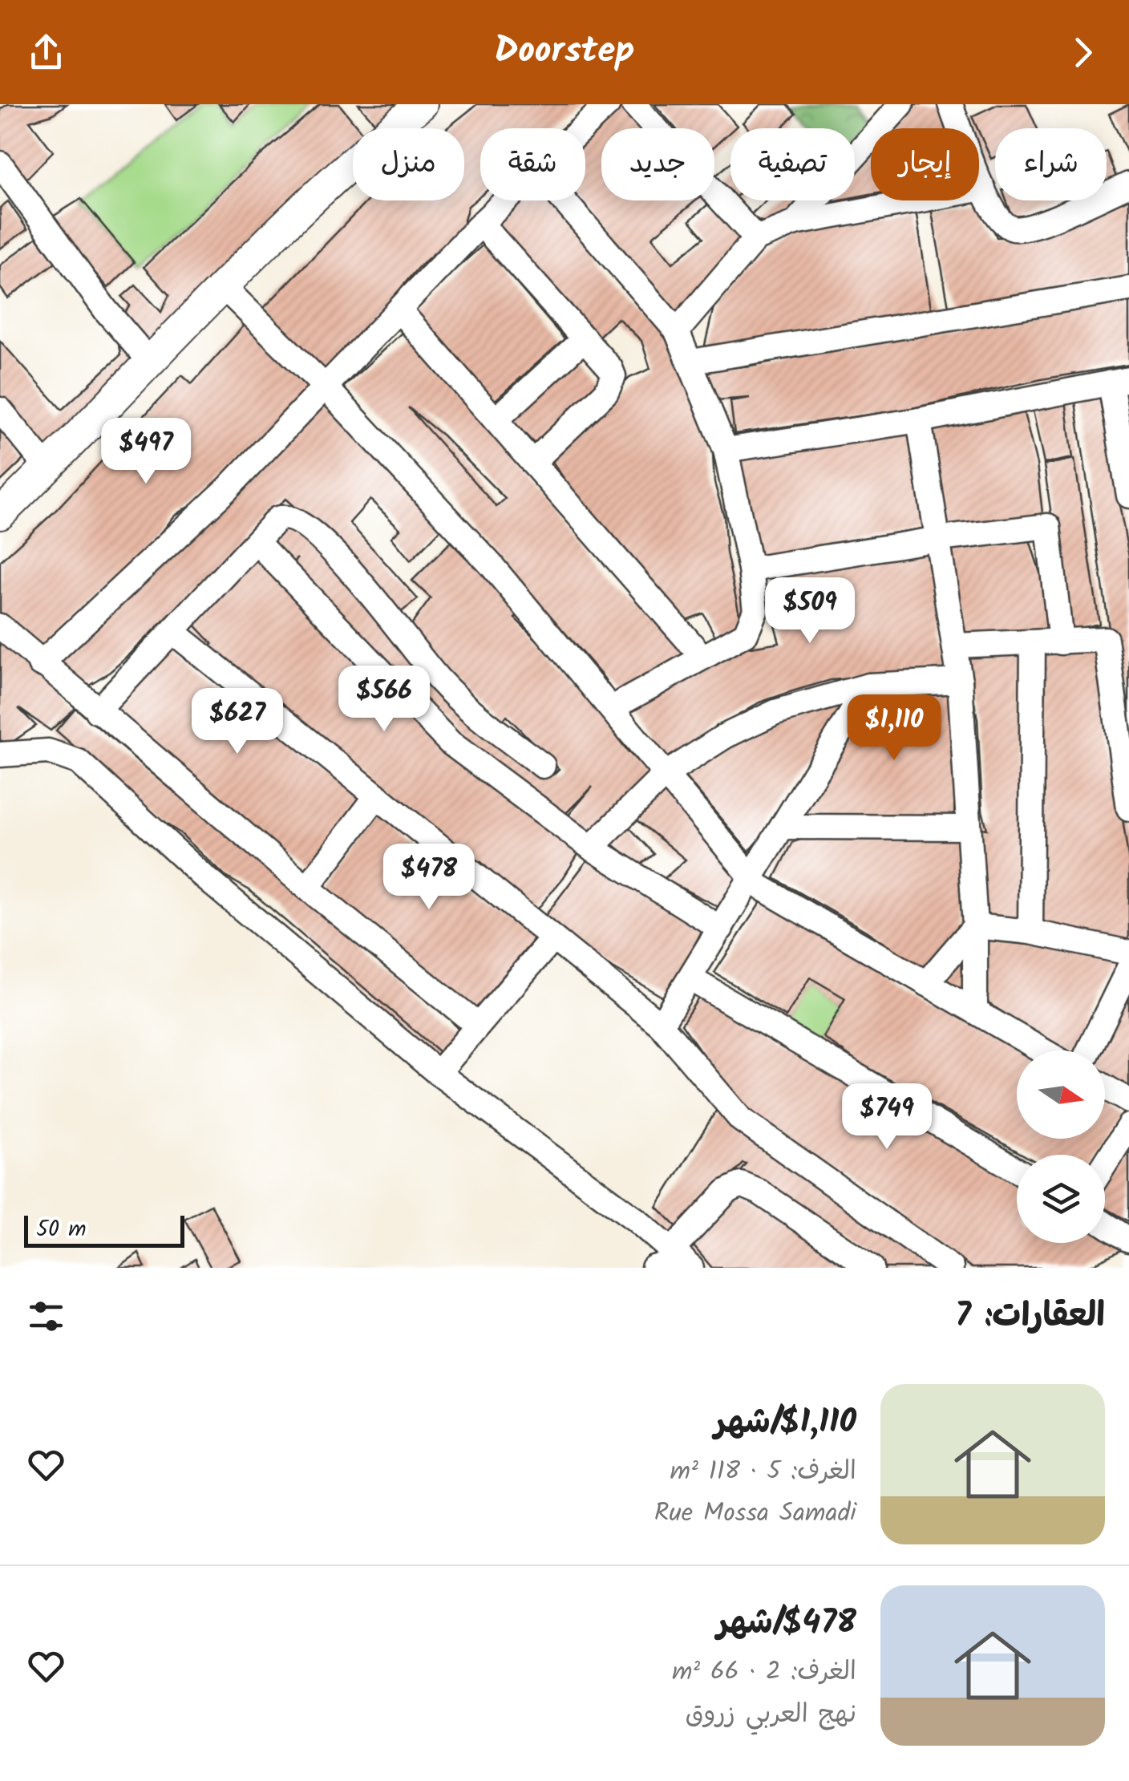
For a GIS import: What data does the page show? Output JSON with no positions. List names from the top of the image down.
{
  "scale_bar": "50 m",
  "north": "right",
  "page": {
    "header": "Doorstep",
    "chip": [
      "شراء",
      "إيجار",
      "تصفية",
      "جديد",
      "شقة",
      "منزل"
    ],
    "price": [
      "$497",
      "$509",
      "$566",
      "$627",
      "$1,110",
      "$478",
      "$749"
    ],
    "scale": "50 m",
    "heading": "العقارات: 7",
    "list": [
      {
        "name": "$1,110/شهر",
        "note": "الغرف: 5 · 118 m² · Rue Mossa Samadi"
      },
      {
        "name": "$478/شهر",
        "note": "الغرف: 2 · 66 m² · نهج العربي زروق"
      }
    ]
  }
}
